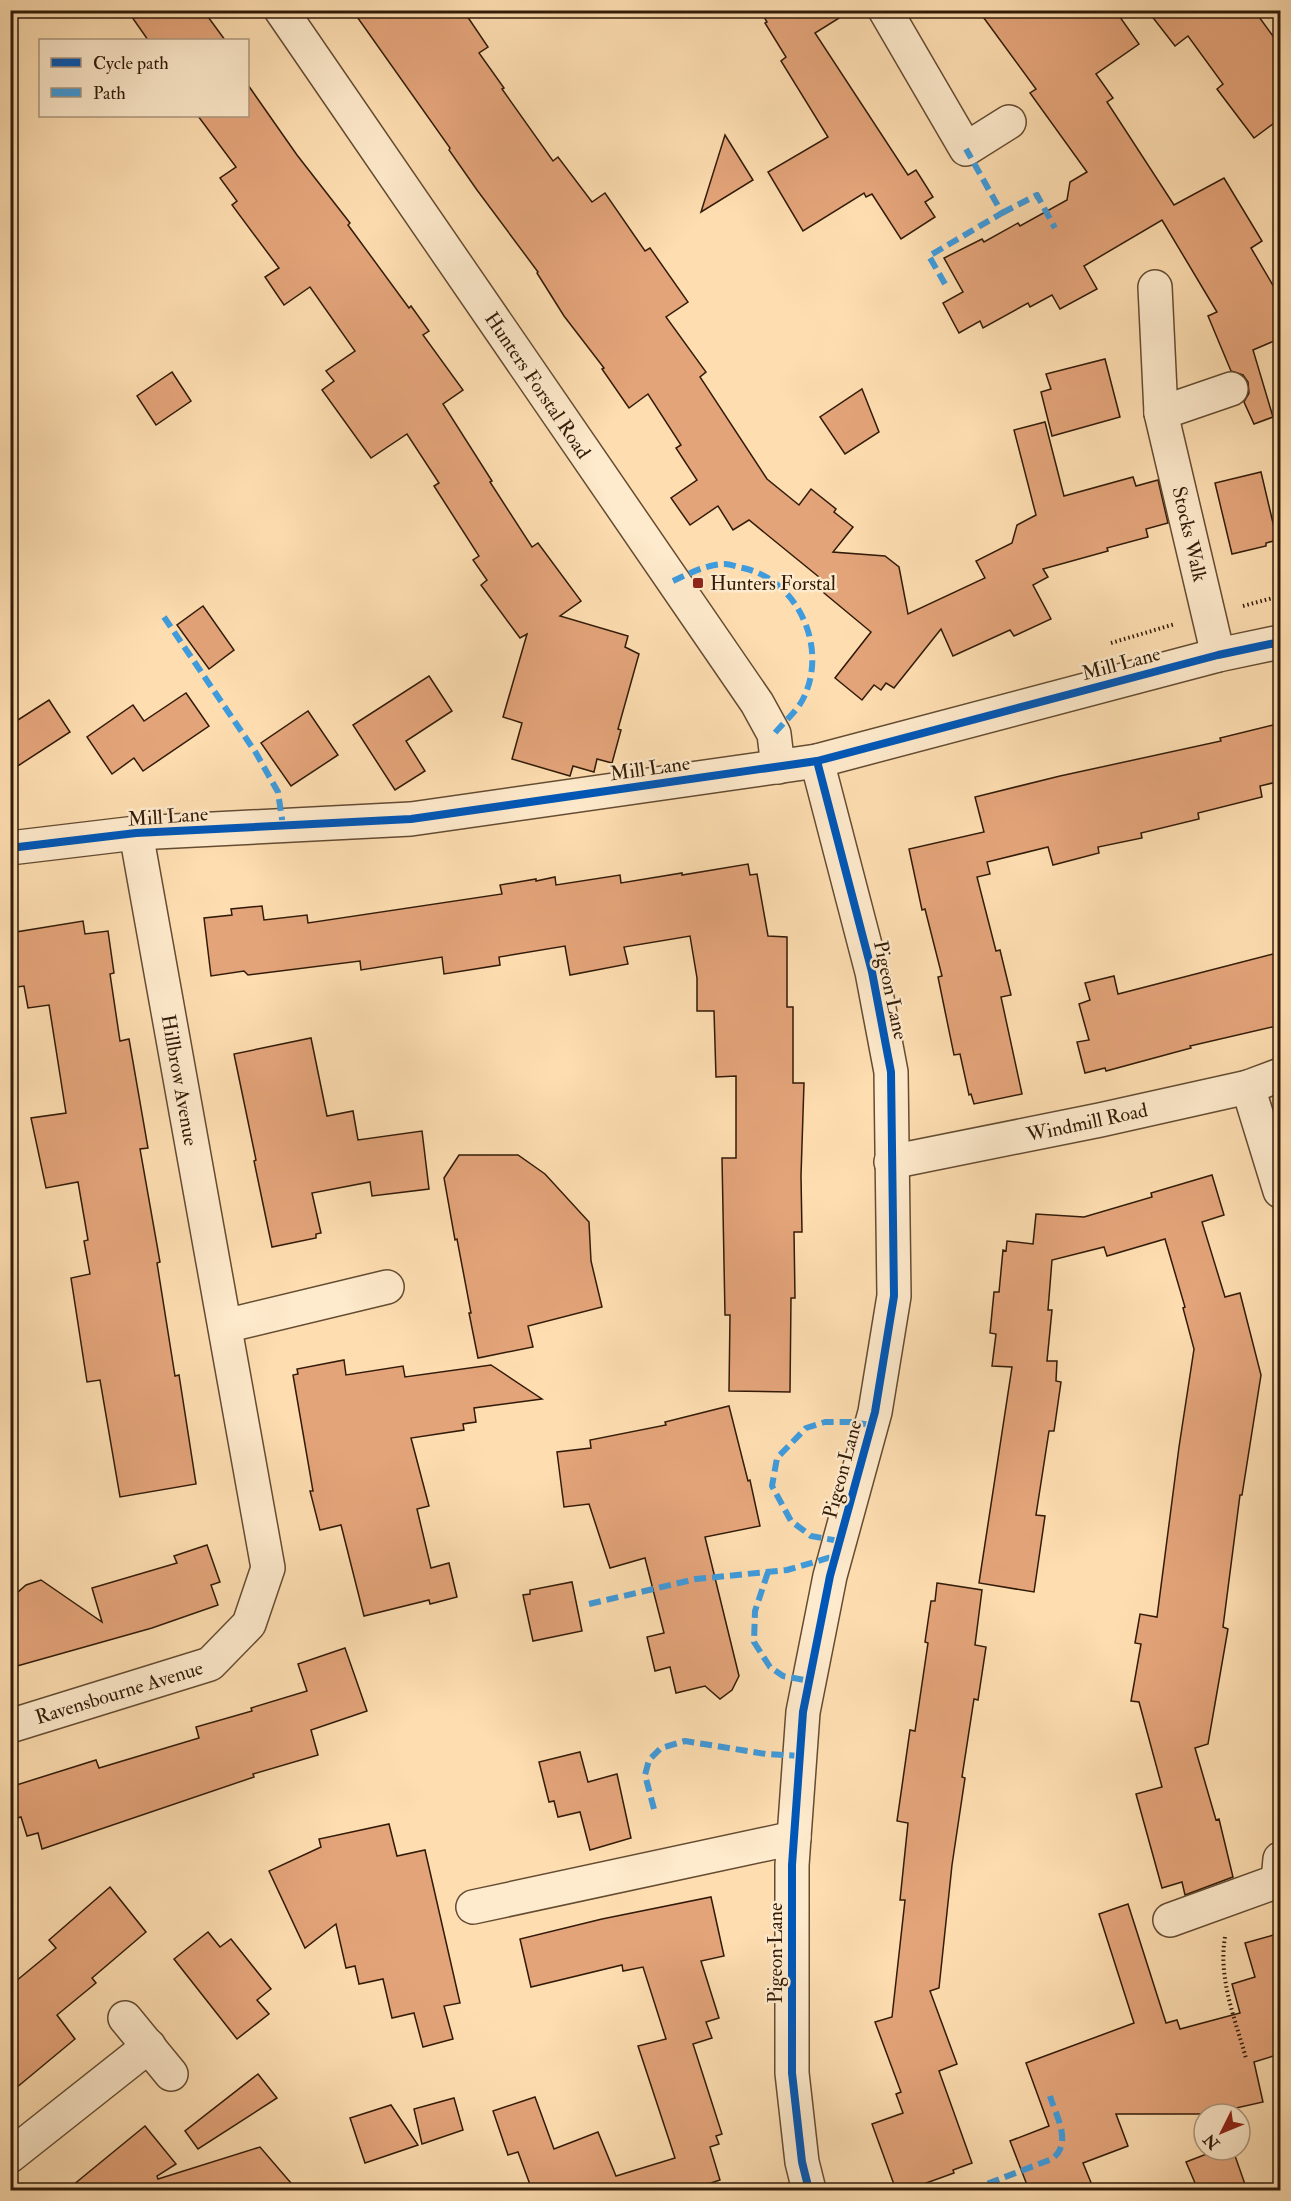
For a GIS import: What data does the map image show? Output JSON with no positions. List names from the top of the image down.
{
  "streets": {
    "street": [
      "Hunters Forstal Road",
      "Stocks Walk",
      "Mill Lane",
      "Pigeon Lane",
      "Hillbrow Avenue",
      "Windmill Road",
      "Ravensbourne Avenue"
    ]
  },
  "crossings": [
    ["Hunters Forstal Road", "Mill Lane"],
    ["Stocks Walk", "Mill Lane"],
    ["Mill Lane", "Pigeon Lane"],
    ["Mill Lane", "Hillbrow Avenue"],
    ["Pigeon Lane", "Windmill Road"],
    ["Hillbrow Avenue", "Ravensbourne Avenue"]
  ],
  "places": {
    "transit": ["Hunters Forstal"]
  },
  "legend": ["Cycle path", "Path"],
  "north": "bottom left"
}
